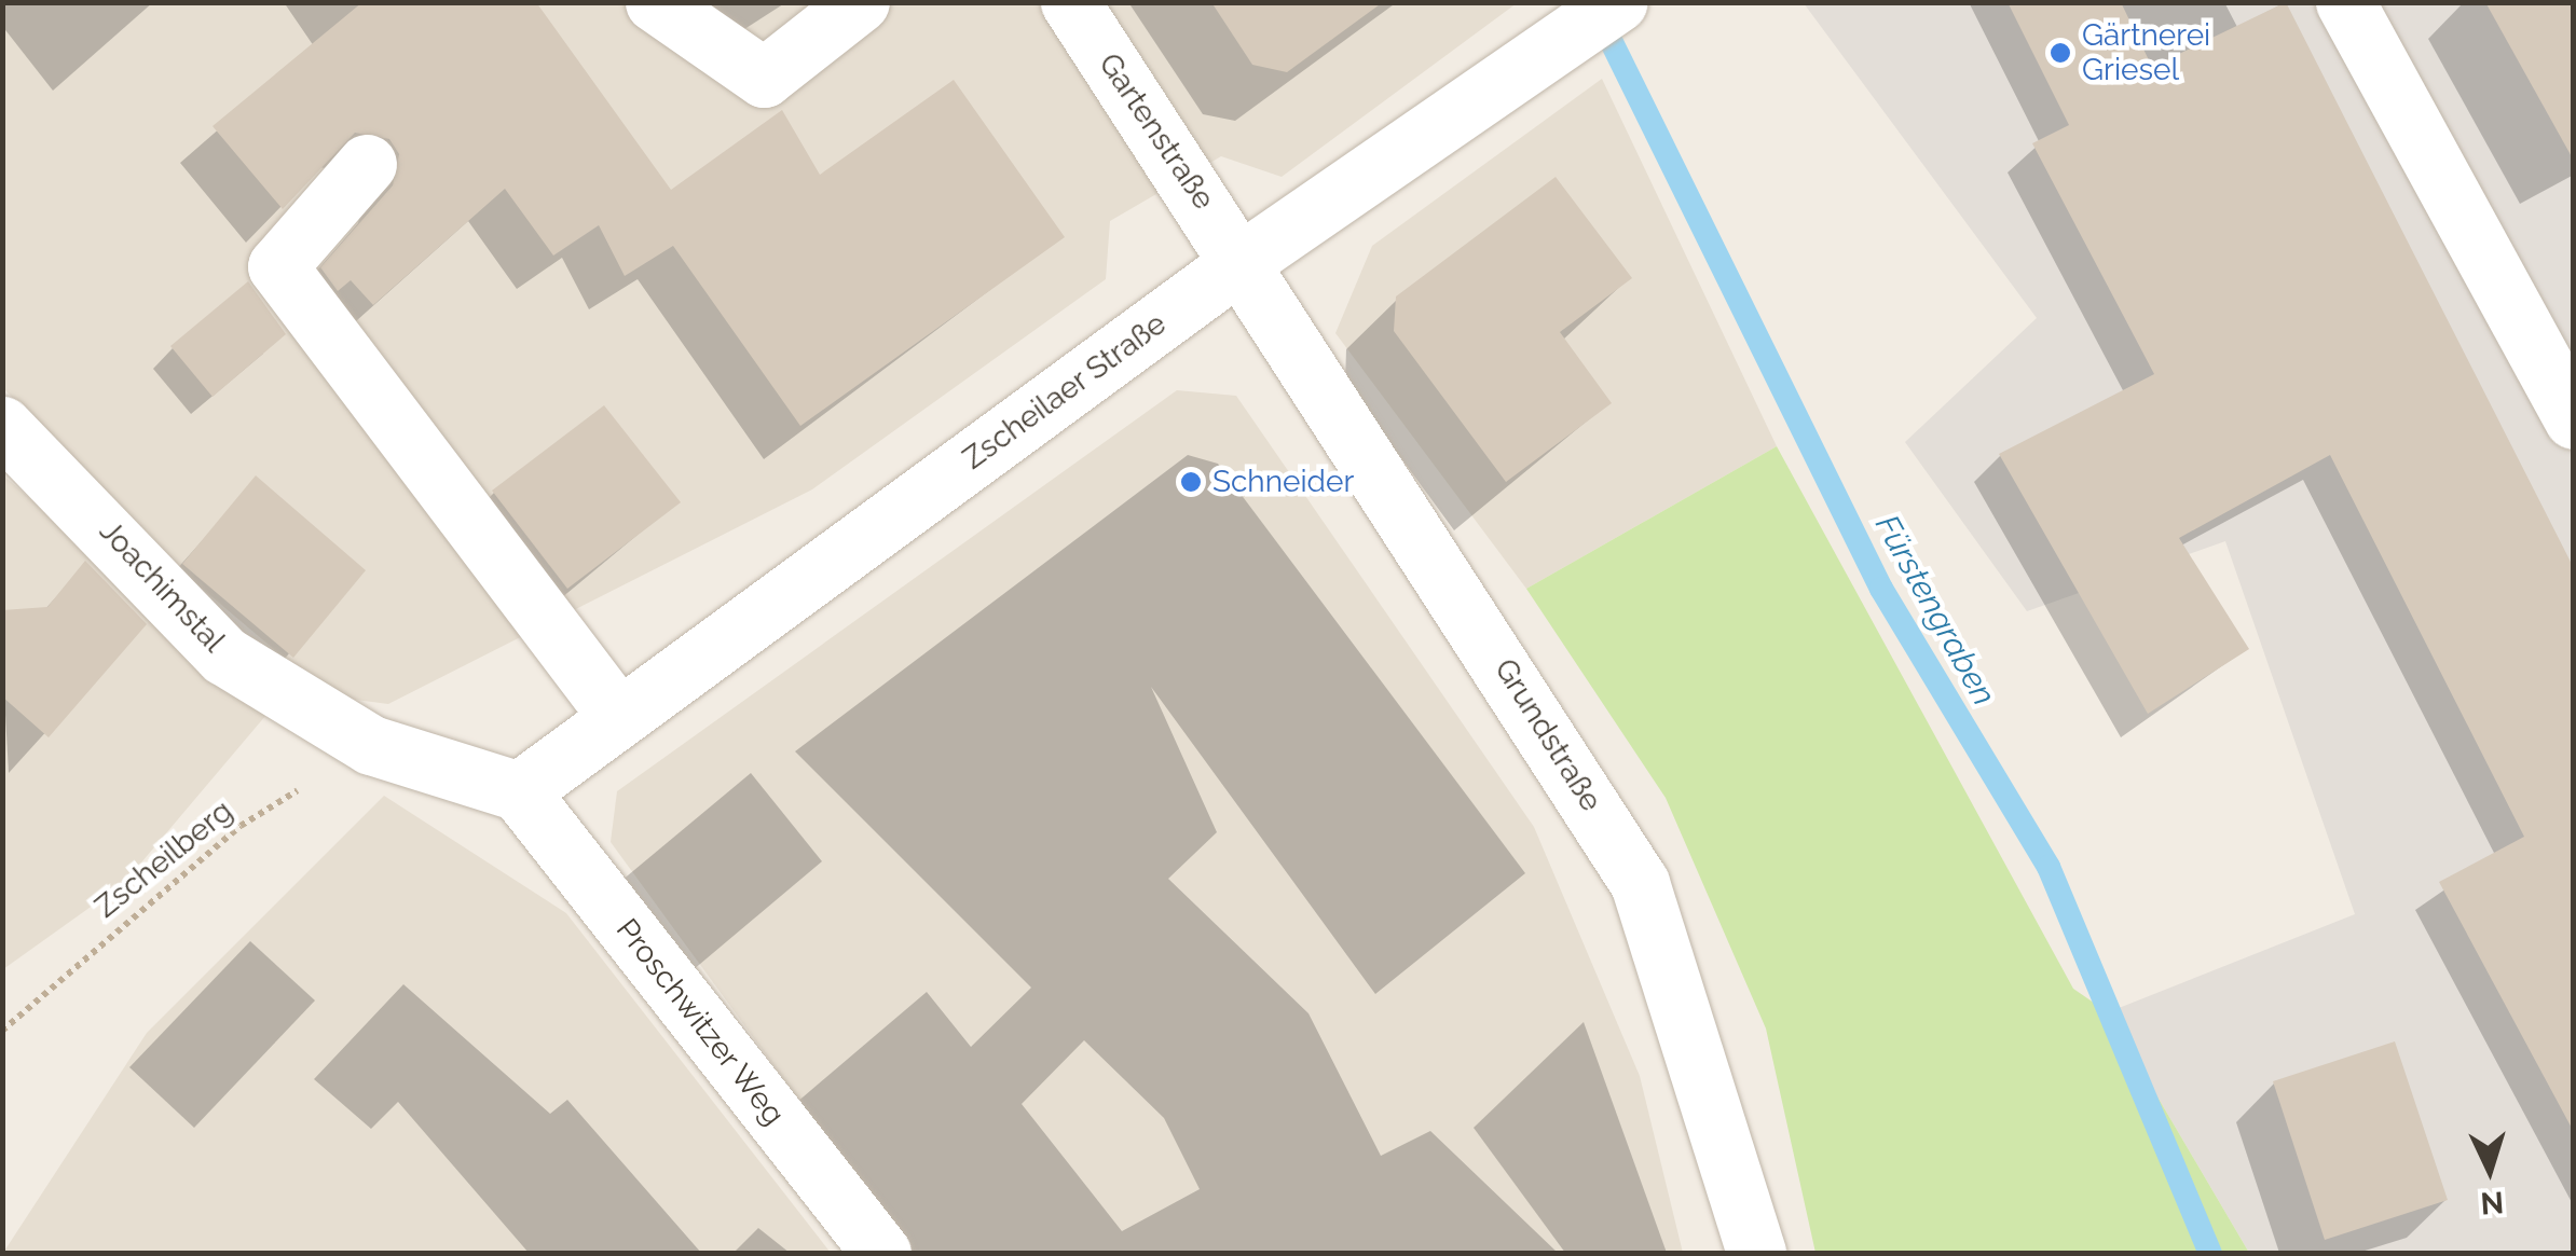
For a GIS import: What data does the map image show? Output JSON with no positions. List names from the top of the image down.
{
  "streets": {
    "street": [
      "Gartenstraße",
      "Zscheilaer Straße",
      "Joachimstal",
      "Grundstraße",
      "Proschwitzer Weg"
    ],
    "path": ["Zscheilberg"]
  },
  "crossings": [
    ["Gartenstraße", "Zscheilaer Straße"],
    ["Gartenstraße", "Grundstraße"],
    ["Zscheilaer Straße", "Joachimstal"],
    ["Zscheilaer Straße", "Grundstraße"],
    ["Zscheilaer Straße", "Proschwitzer Weg"],
    ["Joachimstal", "Zscheilberg"],
    ["Joachimstal", "Proschwitzer Weg"]
  ],
  "water": ["Fürstengraben"],
  "places": ["Gärtnerei Griesel", "Schneider"],
  "north": "bottom"
}
